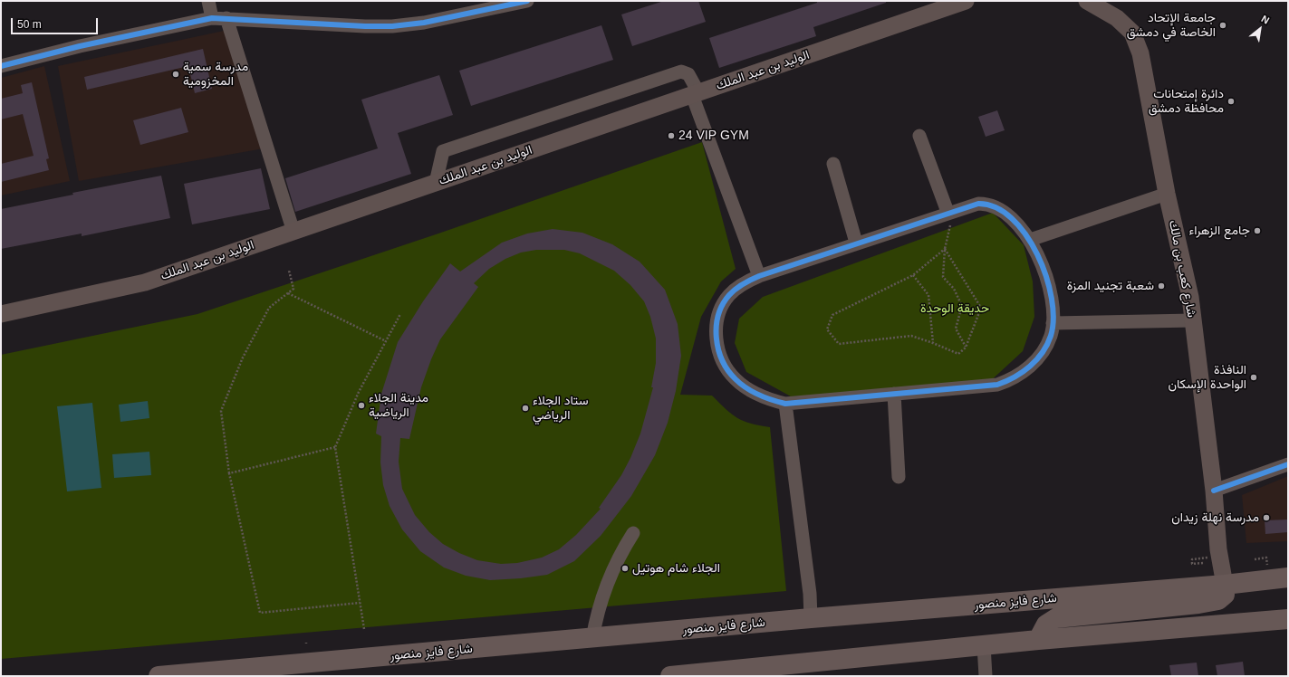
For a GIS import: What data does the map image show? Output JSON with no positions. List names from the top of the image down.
{
  "streets": {
    "highway": ["شارع فايز منصور"],
    "main road": ["الوليد بن عبد الملك", "شارع كعب بن مالك"]
  },
  "crossings": [
    ["شارع كعب بن مالك", "شارع فايز منصور"]
  ],
  "parks": ["حديقة الوحدة"],
  "places": [
    "جامعة الإتحاد الخاصة في دمشق",
    "مدرسة سمية المخزومية",
    "دائرة إمتحانات محافظة دمشق",
    "24 VIP GYM",
    "جامع الزهراء",
    "شعبة تجنيد المزة",
    "النافذة الواحدة الإسكان",
    "مدينة الجلاء الرياضية",
    "ستاد الجلاء الرياضي",
    "مدرسة نهلة زيدان",
    "الجلاء شام هوتيل"
  ],
  "scale_bar": "50 m",
  "north": "top right"
}
